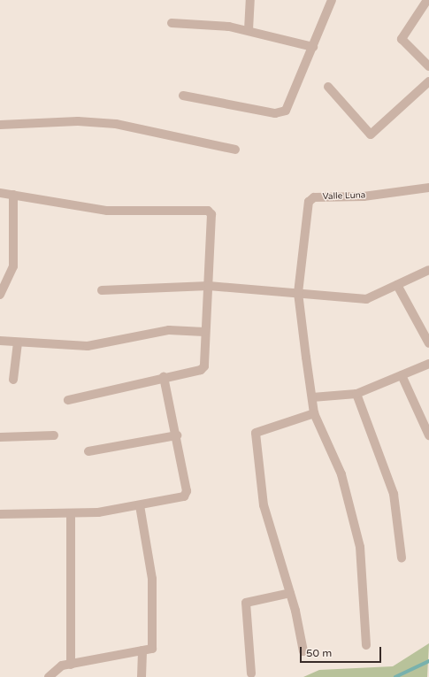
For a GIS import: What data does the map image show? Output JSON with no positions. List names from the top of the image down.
{
  "streets": {
    "street": ["Valle Luna"]
  },
  "scale_bar": "50 m"
}
